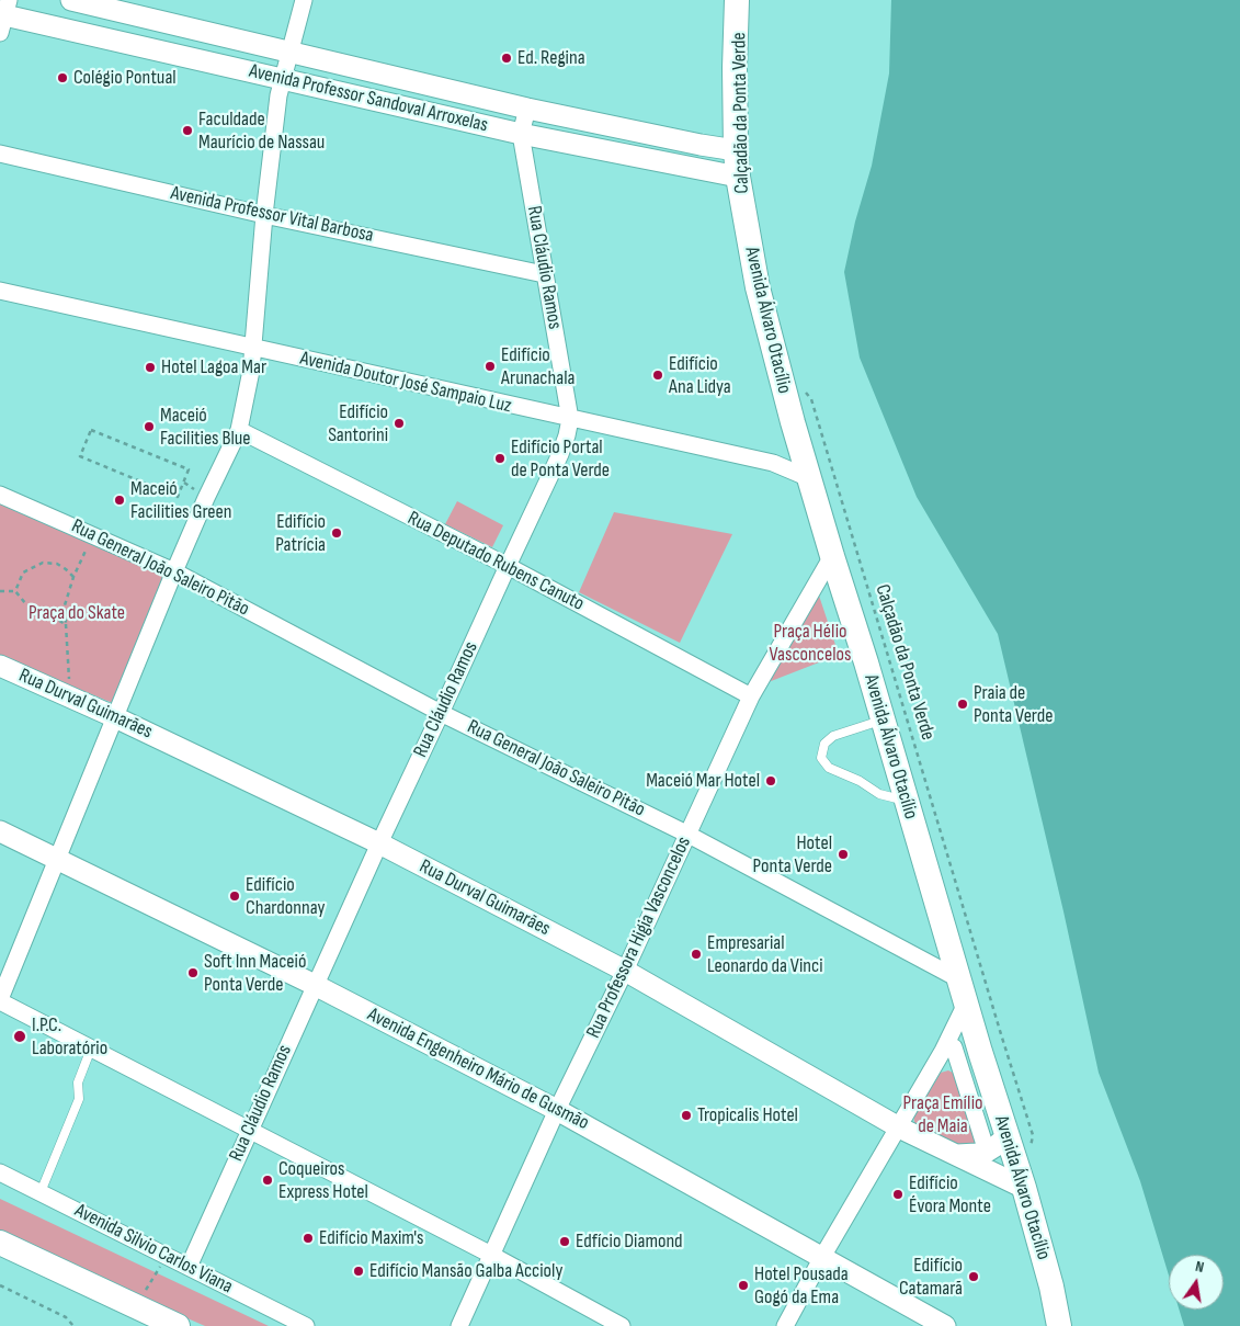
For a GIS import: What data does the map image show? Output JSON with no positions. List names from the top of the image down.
{
  "streets": {
    "main road": ["Avenida Álvaro Otacílio"],
    "street": [
      "Avenida Professor Sandoval Arroxelas",
      "Avenida Professor Vital Barbosa",
      "Rua Cláudio Ramos",
      "Avenida Doutor José Sampaio Luz",
      "Rua Deputado Rubens Canuto",
      "Rua General João Saleiro Pitão",
      "Rua Durval Guimarães",
      "Rua Professora Higia Vasconcelos",
      "Avenida Engenheiro Mário de Gusmão",
      "Avenida Silvio Carlos Viana"
    ],
    "path": ["Calçadão da Ponta Verde"]
  },
  "crossings": [
    ["Avenida Professor Sandoval Arroxelas", "Rua Cláudio Ramos"],
    ["Avenida Professor Sandoval Arroxelas", "Avenida Álvaro Otacílio"],
    ["Avenida Professor Vital Barbosa", "Rua Cláudio Ramos"],
    ["Rua Cláudio Ramos", "Avenida Doutor José Sampaio Luz"],
    ["Rua Cláudio Ramos", "Rua Deputado Rubens Canuto"],
    ["Rua Cláudio Ramos", "Rua General João Saleiro Pitão"],
    ["Rua Cláudio Ramos", "Rua Durval Guimarães"],
    ["Rua Cláudio Ramos", "Avenida Engenheiro Mário de Gusmão"],
    ["Rua Cláudio Ramos", "Avenida Silvio Carlos Viana"],
    ["Avenida Álvaro Otacílio", "Avenida Doutor José Sampaio Luz"],
    ["Avenida Álvaro Otacílio", "Rua General João Saleiro Pitão"],
    ["Avenida Álvaro Otacílio", "Rua Durval Guimarães"],
    ["Avenida Álvaro Otacílio", "Rua Professora Higia Vasconcelos"],
    ["Rua Deputado Rubens Canuto", "Rua Professora Higia Vasconcelos"],
    ["Rua General João Saleiro Pitão", "Rua Professora Higia Vasconcelos"],
    ["Rua Durval Guimarães", "Rua Professora Higia Vasconcelos"],
    ["Rua Professora Higia Vasconcelos", "Avenida Engenheiro Mário de Gusmão"]
  ],
  "parks": ["Praça do Skate", "Praça Hélio Vasconcelos", "Praça Emílio de Maia"],
  "places": [
    "Ed. Regina",
    "Colégio Pontual",
    "Faculdade Maurício de Nassau",
    "Edifício Arunachala",
    "Hotel Lagoa Mar",
    "Edifício Ana Lidya",
    "Edifício Santorini",
    "Maceió Facilities Blue",
    "Edifício Portal de Ponta Verde",
    "Maceió Facilities Green",
    "Edifício Patrícia",
    "Praia de Ponta Verde",
    "Maceió Mar Hotel",
    "Hotel Ponta Verde",
    "Edifício Chardonnay",
    "Empresarial Leonardo da Vinci",
    "Soft Inn Maceió Ponta Verde",
    "I.P.C. Laboratório",
    "Tropicalis Hotel",
    "Coqueiros Express Hotel",
    "Edifício Évora Monte",
    "Edifício Maxim's",
    "Edfício Diamond",
    "Edifício Mansão Galba Accioly",
    "Edifício Catamarã",
    "Hotel Pousada Gogó da Ema"
  ],
  "north": "top"
}
